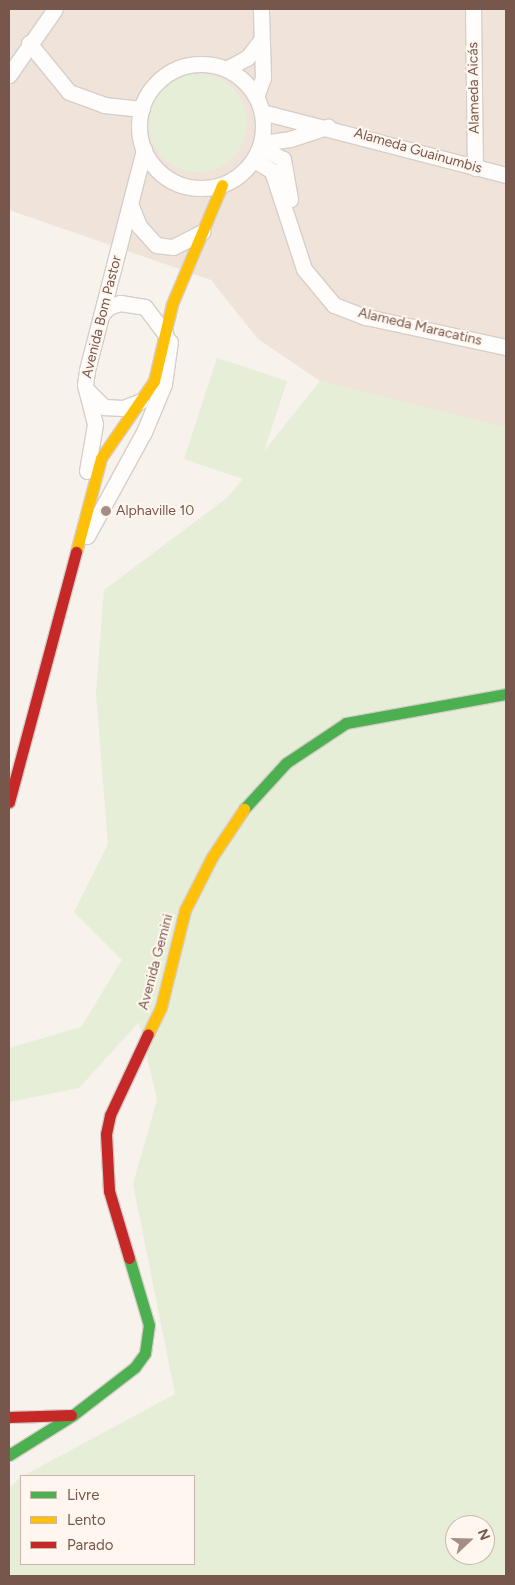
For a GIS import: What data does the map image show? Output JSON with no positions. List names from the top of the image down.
{
  "streets": {
    "street": [
      "Alameda Aicás",
      "Alameda Guainumbis",
      "Avenida Bom Pastor",
      "Alameda Maracatins",
      "Avenida Gemini"
    ]
  },
  "crossings": [
    ["Alameda Aicás", "Alameda Guainumbis"],
    ["Alameda Guainumbis", "Avenida Bom Pastor"],
    ["Alameda Guainumbis", "Alameda Maracatins"],
    ["Avenida Bom Pastor", "Alameda Maracatins"]
  ],
  "places": ["Alphaville 10"],
  "legend": ["Livre", "Lento", "Parado"],
  "north": "right"
}
